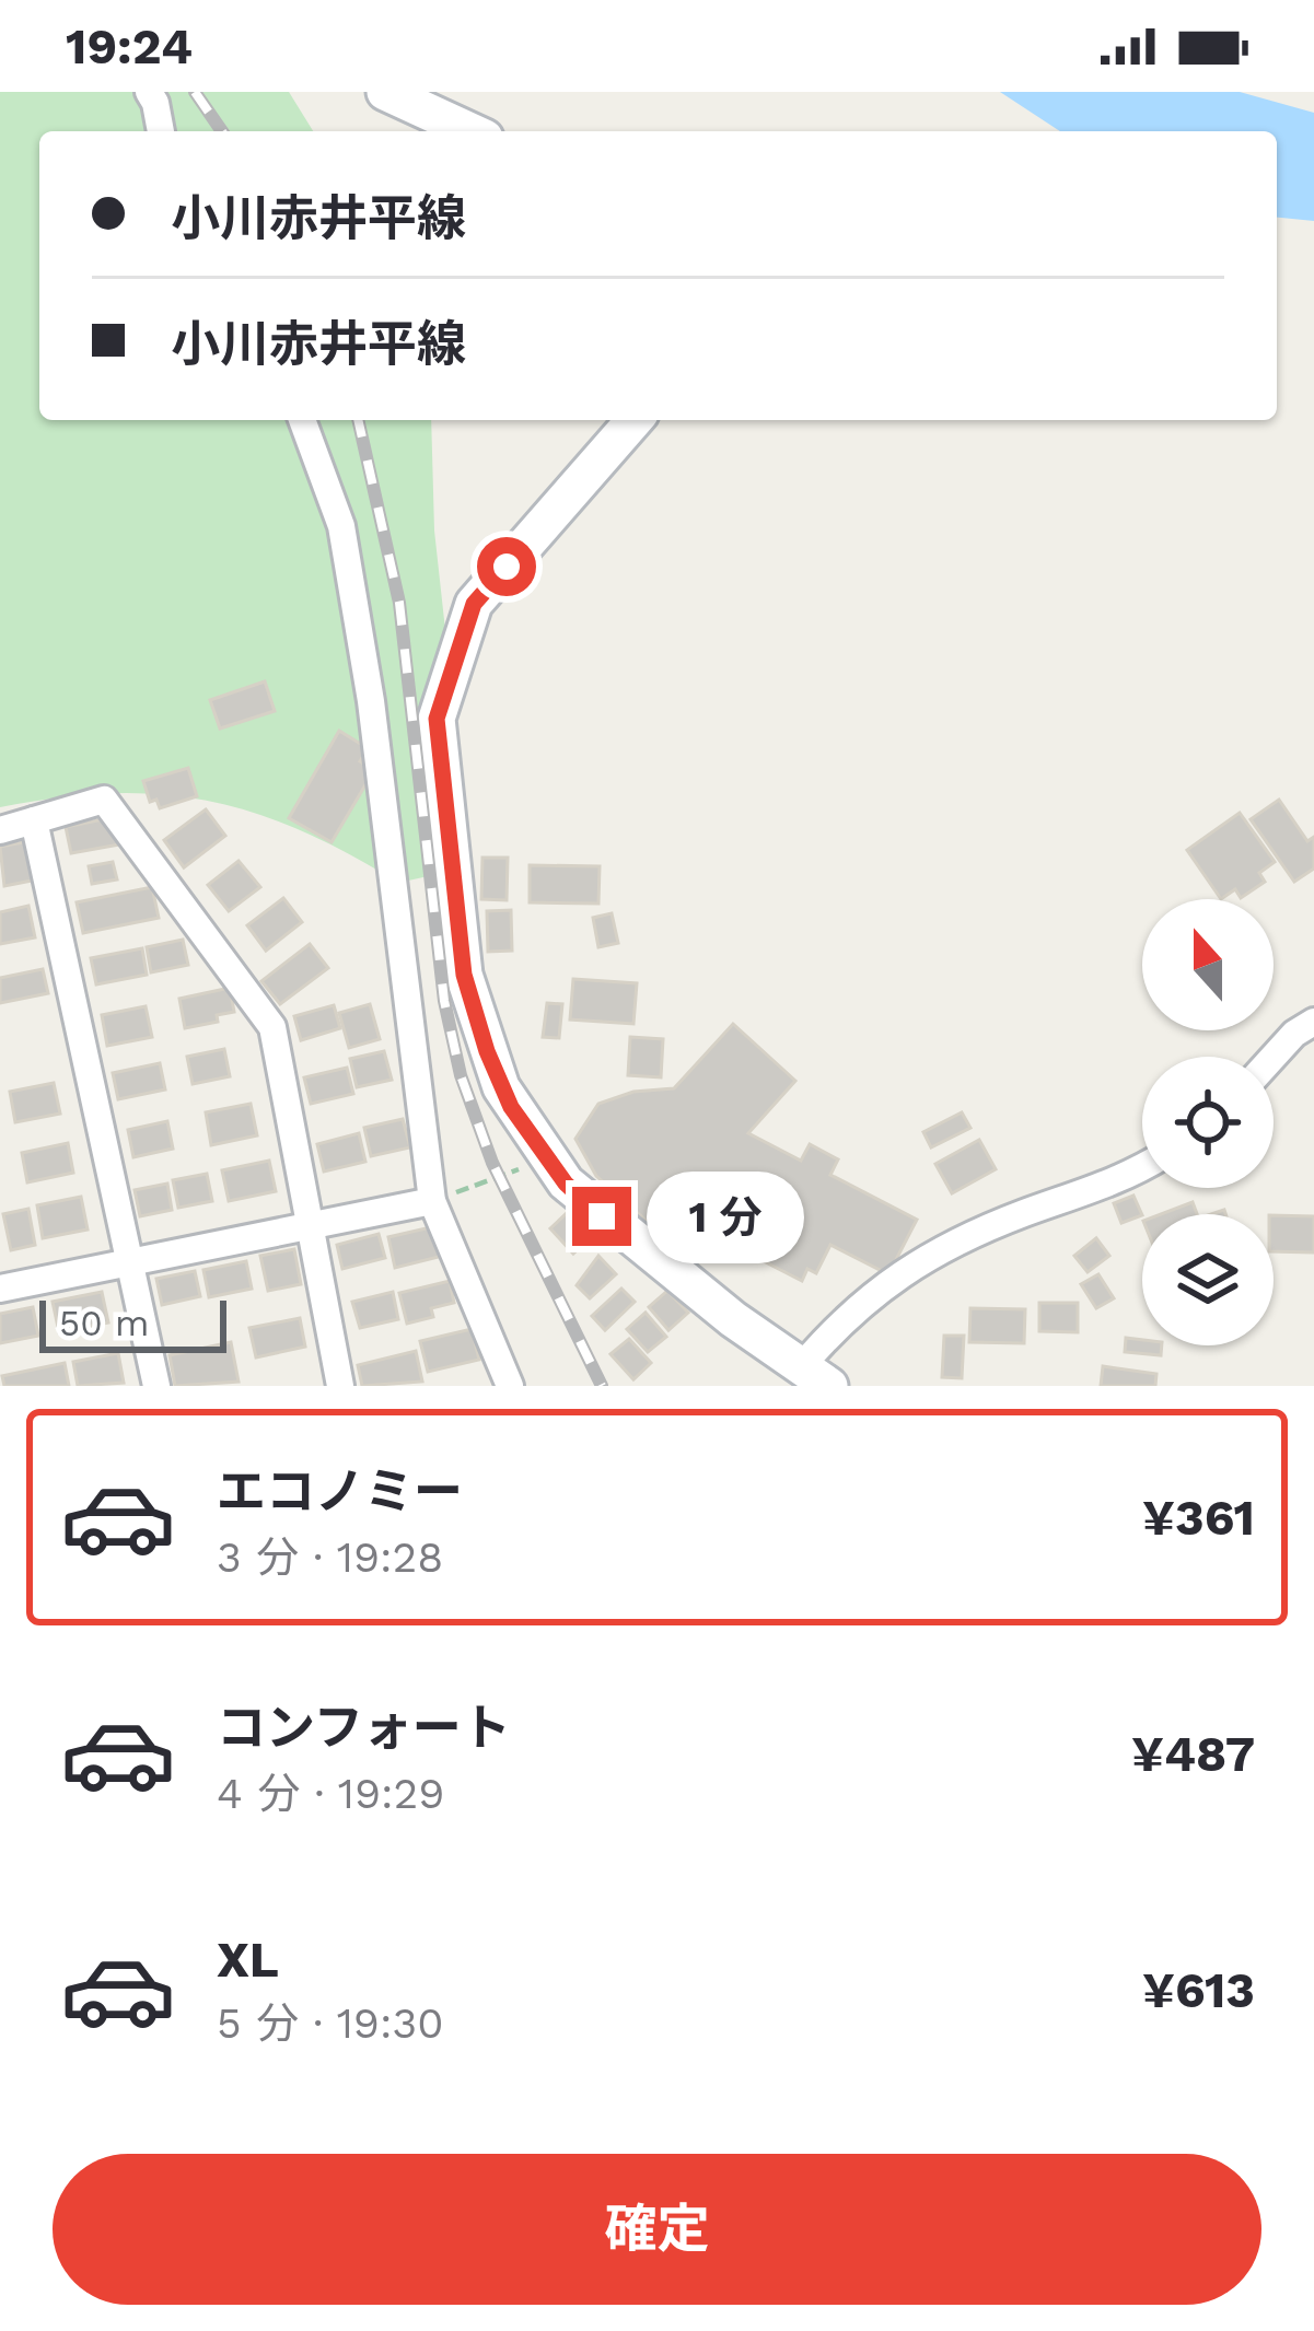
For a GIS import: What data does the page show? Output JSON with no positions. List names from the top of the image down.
{
  "scale_bar": "50 m",
  "north": "top",
  "page": {
    "status": "19:24",
    "banner": ["小川赤井平線", "小川赤井平線"],
    "bubble": "1 分",
    "scale": "50 m",
    "list": [
      {
        "name": "エコノミー",
        "note": "3 分 · 19:28",
        "value": "¥361"
      },
      {
        "name": "コンフォート",
        "note": "4 分 · 19:29",
        "value": "¥487"
      },
      {
        "name": "XL",
        "note": "5 分 · 19:30",
        "value": "¥613"
      }
    ],
    "buttons": "確定"
  }
}
